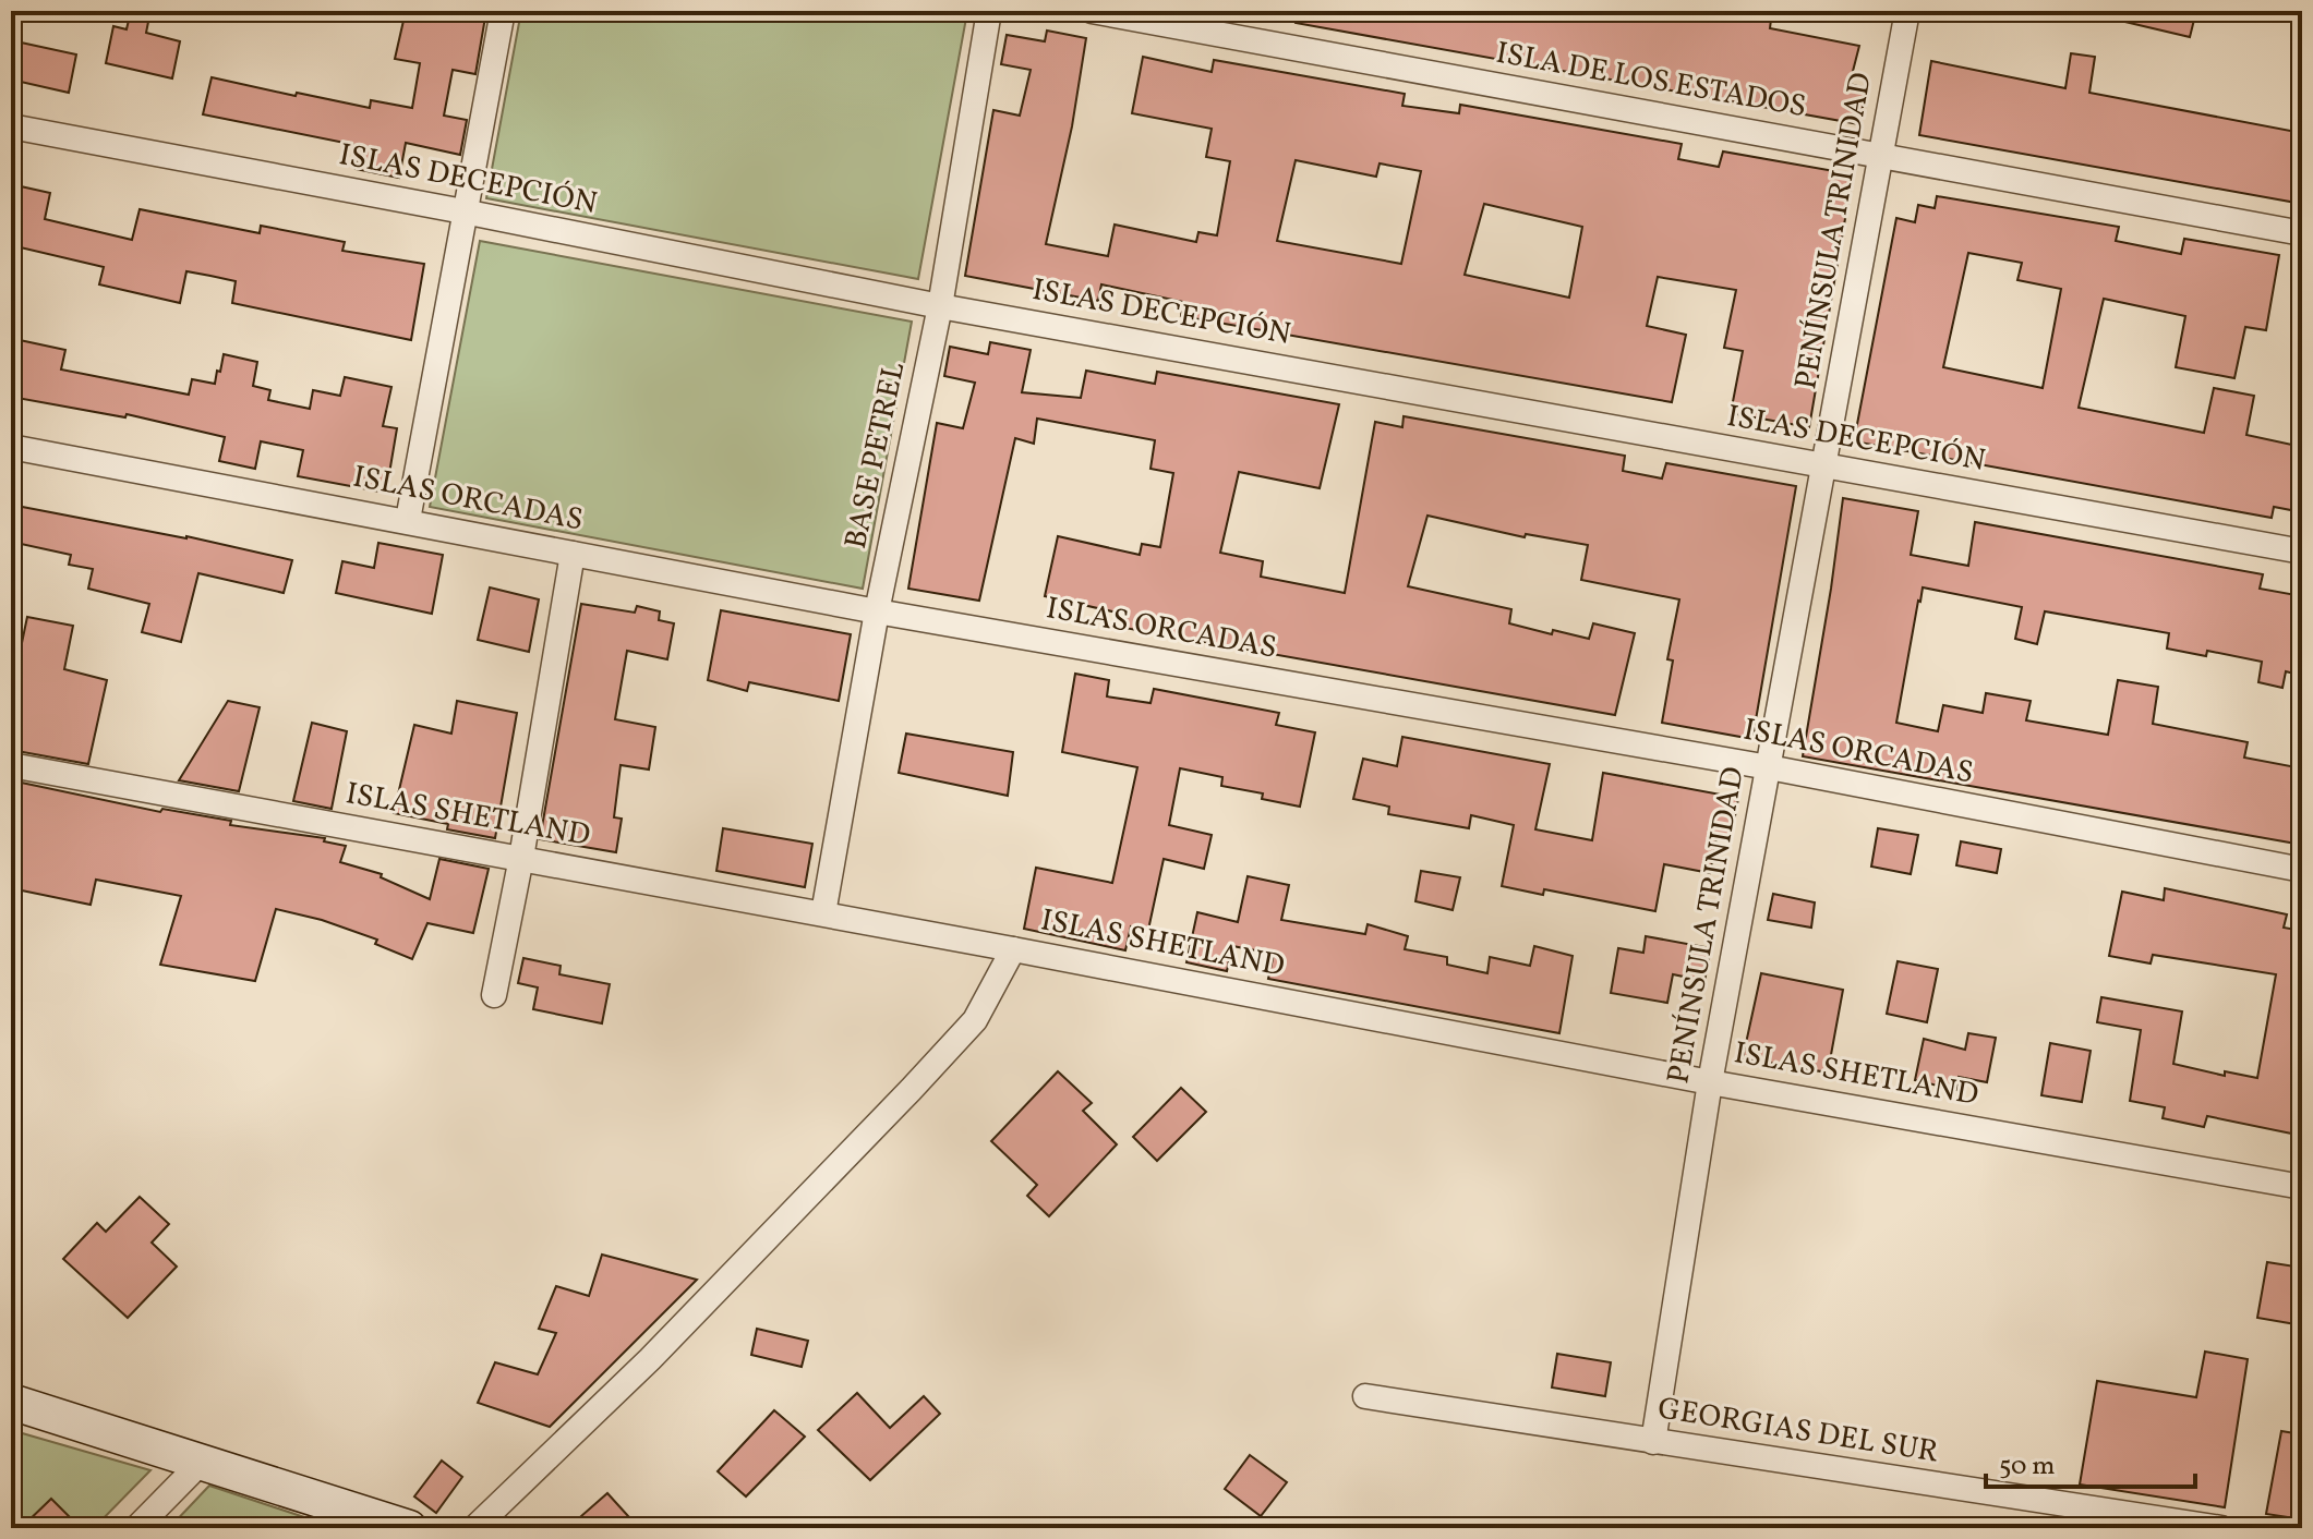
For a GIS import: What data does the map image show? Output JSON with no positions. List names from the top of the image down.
{
  "streets": {
    "street": [
      "ISLA DE LOS ESTADOS",
      "ISLAS DECEPCIÓN",
      "PENÍNSULA TRINIDAD",
      "BASE PETREL",
      "ISLAS ORCADAS",
      "ISLAS SHETLAND",
      "GEORGIAS DEL SUR"
    ]
  },
  "crossings": [
    ["ISLA DE LOS ESTADOS", "PENÍNSULA TRINIDAD"],
    ["ISLAS DECEPCIÓN", "PENÍNSULA TRINIDAD"],
    ["ISLAS DECEPCIÓN", "BASE PETREL"],
    ["PENÍNSULA TRINIDAD", "ISLAS ORCADAS"],
    ["PENÍNSULA TRINIDAD", "ISLAS SHETLAND"],
    ["PENÍNSULA TRINIDAD", "GEORGIAS DEL SUR"],
    ["BASE PETREL", "ISLAS ORCADAS"],
    ["BASE PETREL", "ISLAS SHETLAND"]
  ],
  "scale_bar": "50 m"
}
